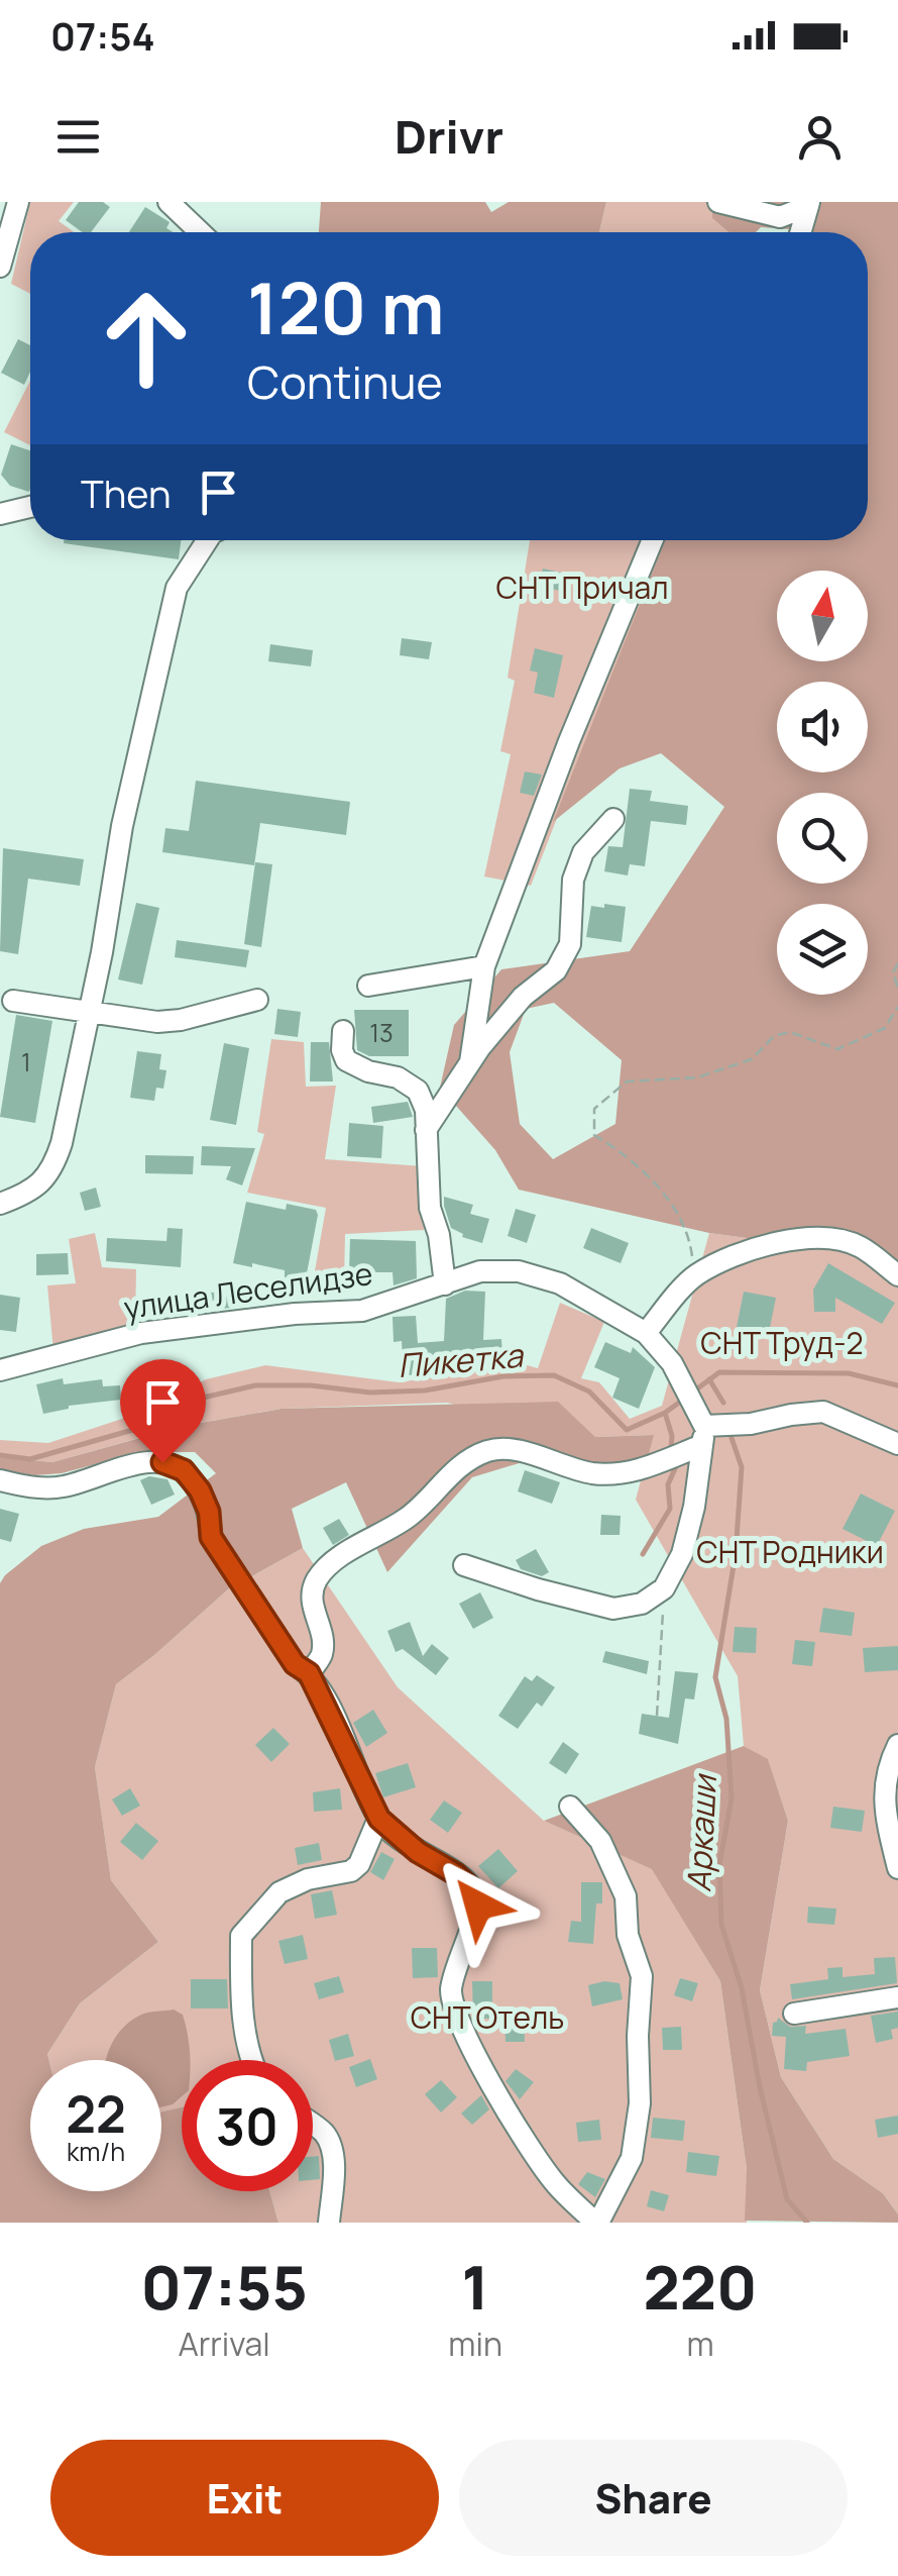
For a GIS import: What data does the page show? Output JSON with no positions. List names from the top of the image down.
{
  "streets": {
    "street": ["улица Леселидзе"]
  },
  "water": ["Пикетка", "Аркаши"],
  "parks": [
    "СНТ Причал",
    "СНТ Труд-2",
    "СНТ Родники",
    "СНТ Отель"
  ],
  "house_numbers": ["13", "1"],
  "north": "top",
  "page": {
    "status": "07:54",
    "header": "Drivr",
    "turn": ["120 m", "Continue"],
    "then": "Then",
    "speed": "22 km/h",
    "limit": "30",
    "eta": [
      "07:55",
      "Arrival",
      "1",
      "min",
      "220",
      "m"
    ],
    "buttons": ["Exit", "Share"]
  }
}
